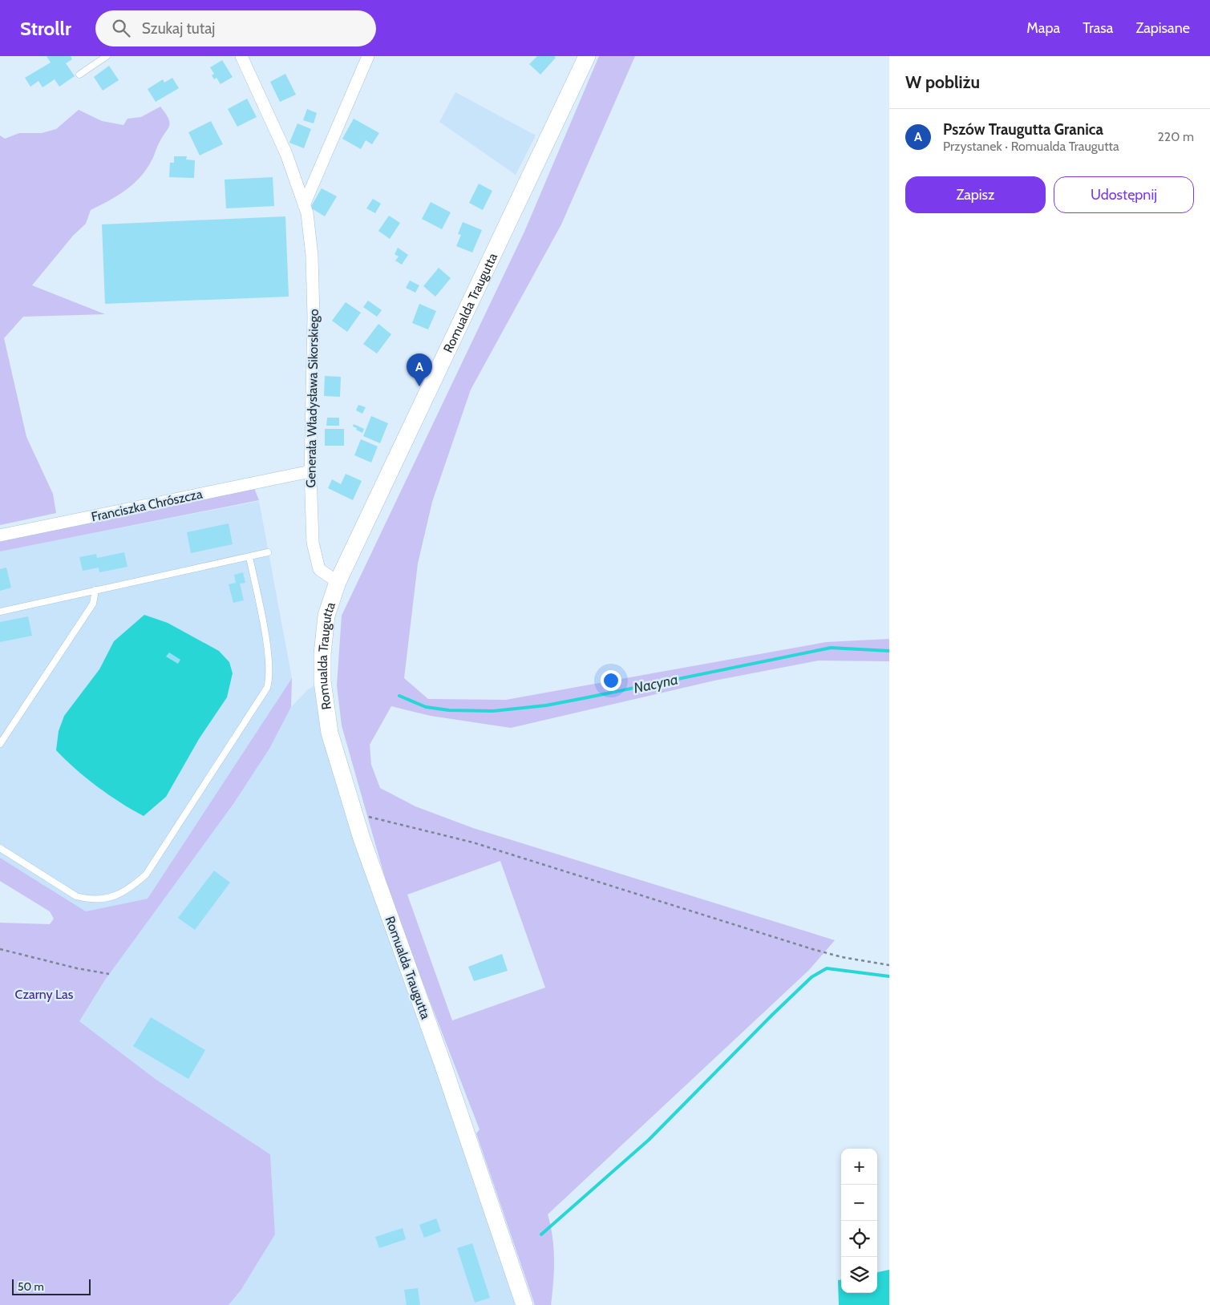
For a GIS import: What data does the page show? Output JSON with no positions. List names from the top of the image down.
{
  "streets": {
    "street": ["Romualda Traugutta", "Generała Władysława Sikorskiego", "Franciszka Chrószcza"]
  },
  "crossings": [
    ["Romualda Traugutta", "Generała Władysława Sikorskiego"],
    ["Generała Władysława Sikorskiego", "Franciszka Chrószcza"]
  ],
  "water": ["Nacyna"],
  "parks": ["Czarny Las"],
  "scale_bar": "50 m",
  "page": {
    "header": "Strollr",
    "search": "Szukaj tutaj",
    "nav": ["Mapa", "Trasa", "Zapisane"],
    "heading": "W pobliżu",
    "list": [
      {
        "mark": "A",
        "name": "Pszów Traugutta Granica",
        "note": "Przystanek · Romualda Traugutta",
        "value": "220 m"
      }
    ],
    "buttons": ["Zapisz", "Udostępnij"],
    "pins": "A",
    "map_buttons": ["+", "−"],
    "scale": "50 m"
  }
}
